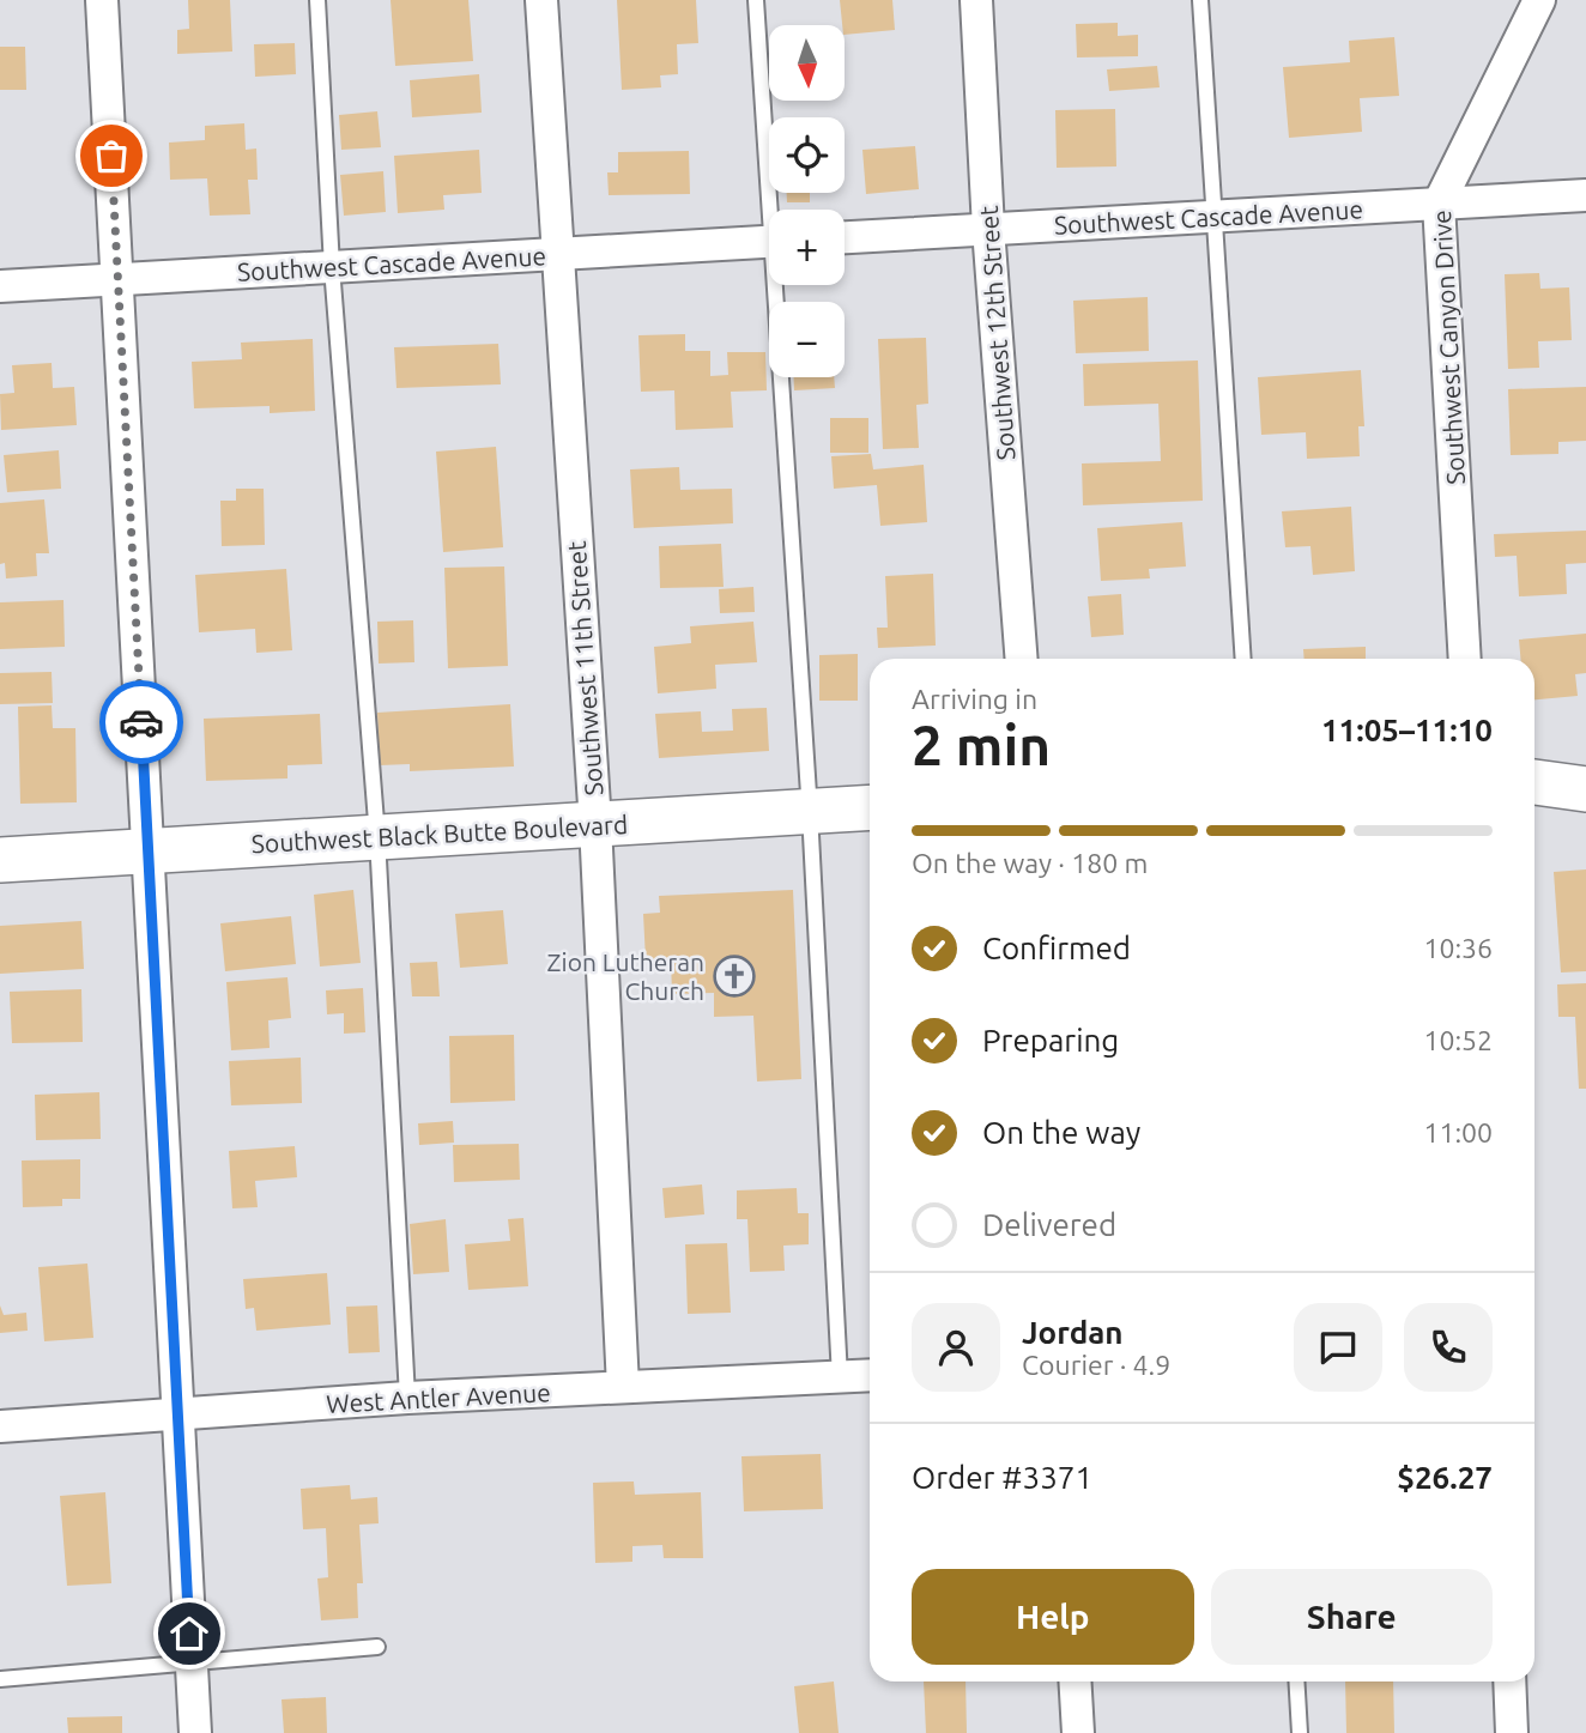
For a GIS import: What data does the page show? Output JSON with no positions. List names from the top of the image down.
{
  "streets": {
    "street": [
      "Southwest Cascade Avenue",
      "Southwest 12th Street",
      "Southwest Canyon Drive",
      "Southwest 11th Street",
      "Southwest Black Butte Boulevard",
      "West Antler Avenue"
    ]
  },
  "crossings": [
    ["Southwest Cascade Avenue", "Southwest 12th Street"],
    ["Southwest Cascade Avenue", "Southwest Canyon Drive"],
    ["Southwest Cascade Avenue", "Southwest 11th Street"],
    ["Southwest 11th Street", "Southwest Black Butte Boulevard"],
    ["Southwest 11th Street", "West Antler Avenue"]
  ],
  "places": {
    "church": ["Zion Lutheran Church"]
  },
  "north": "bottom",
  "page": {
    "map_buttons": ["+", "−"],
    "heading": ["2 min", "Arriving in", "11:05–11:10"],
    "panel": [
      "Jordan",
      "Courier · 4.9",
      "Order #3371",
      "$26.27"
    ],
    "bar": "On the way · 180 m",
    "list": [
      ["Confirmed", "10:36"],
      ["Preparing", "10:52"],
      ["On the way", "11:00"],
      "Delivered"
    ],
    "buttons": ["Help", "Share"]
  }
}
